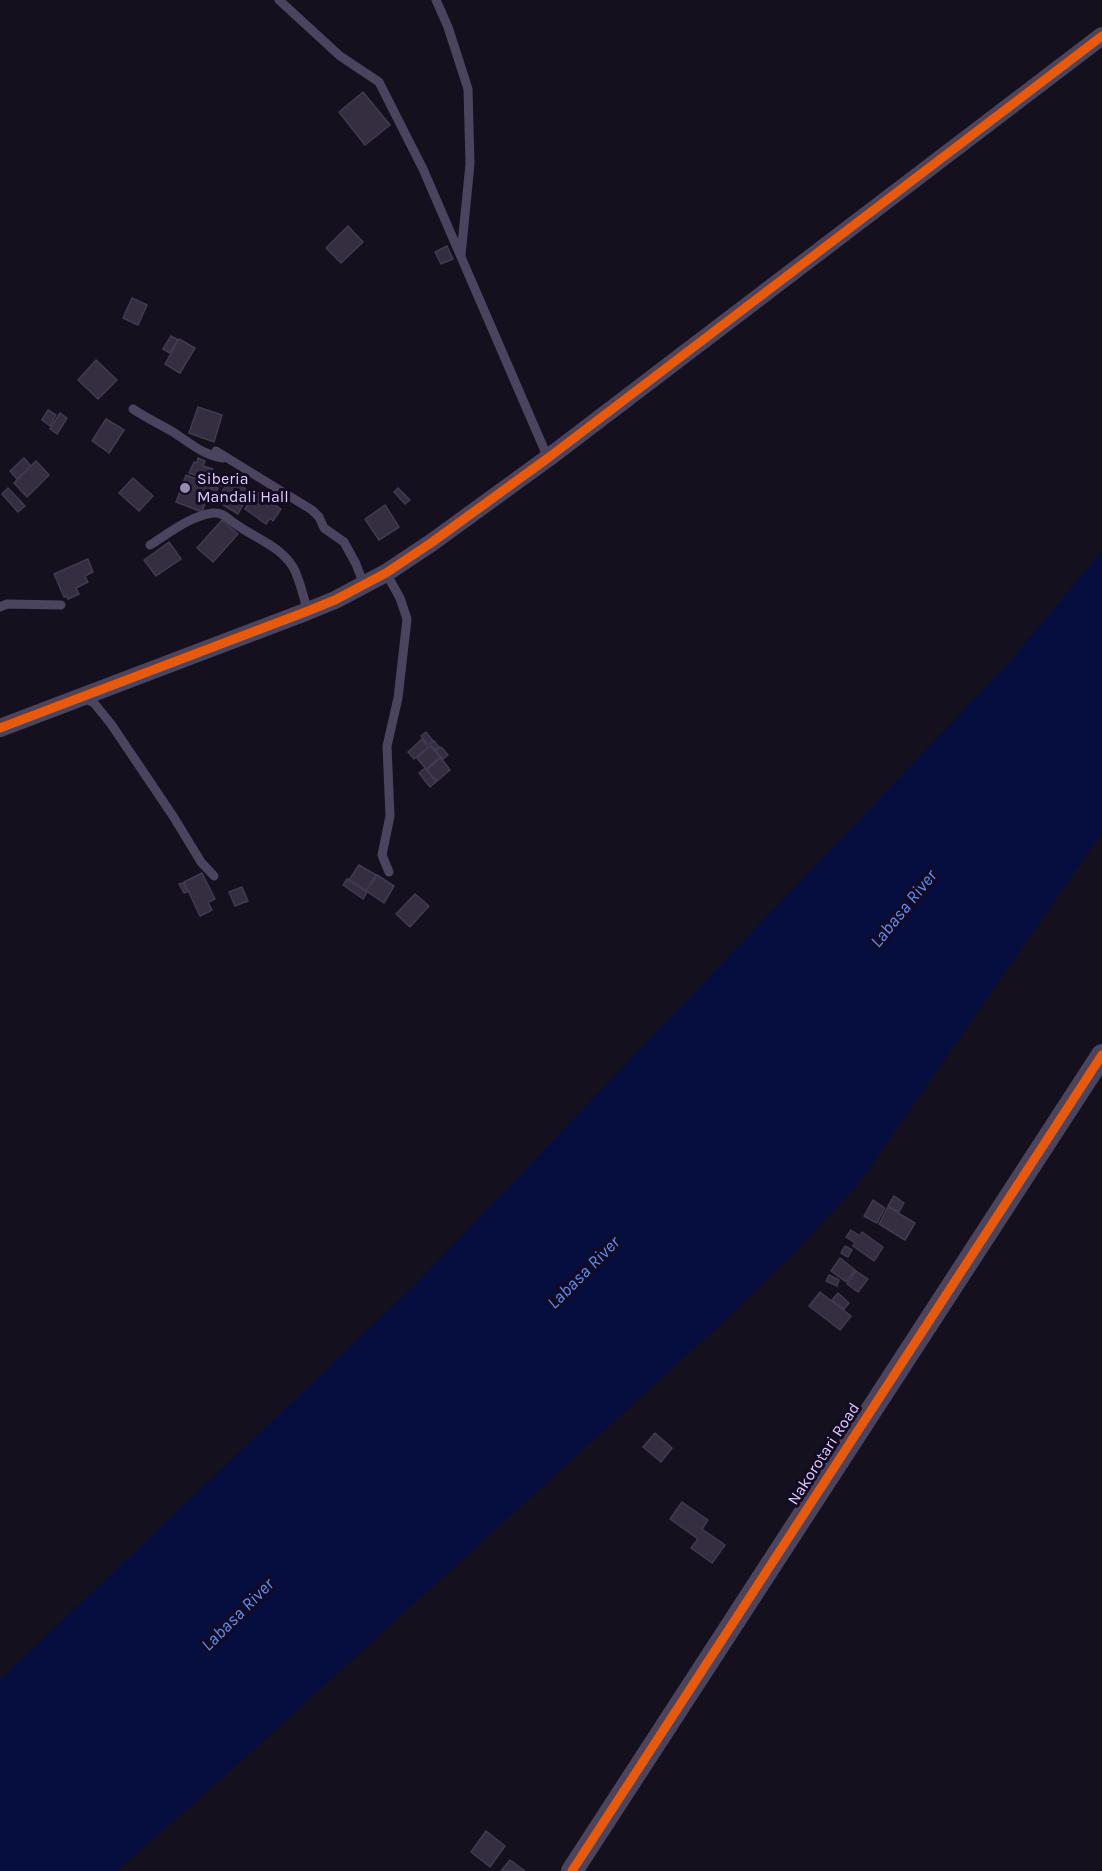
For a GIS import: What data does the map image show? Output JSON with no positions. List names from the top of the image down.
{
  "streets": {
    "street": ["Nakorotari Road"]
  },
  "water": ["Labasa River"],
  "places": ["Siberia Mandali Hall"]
}
